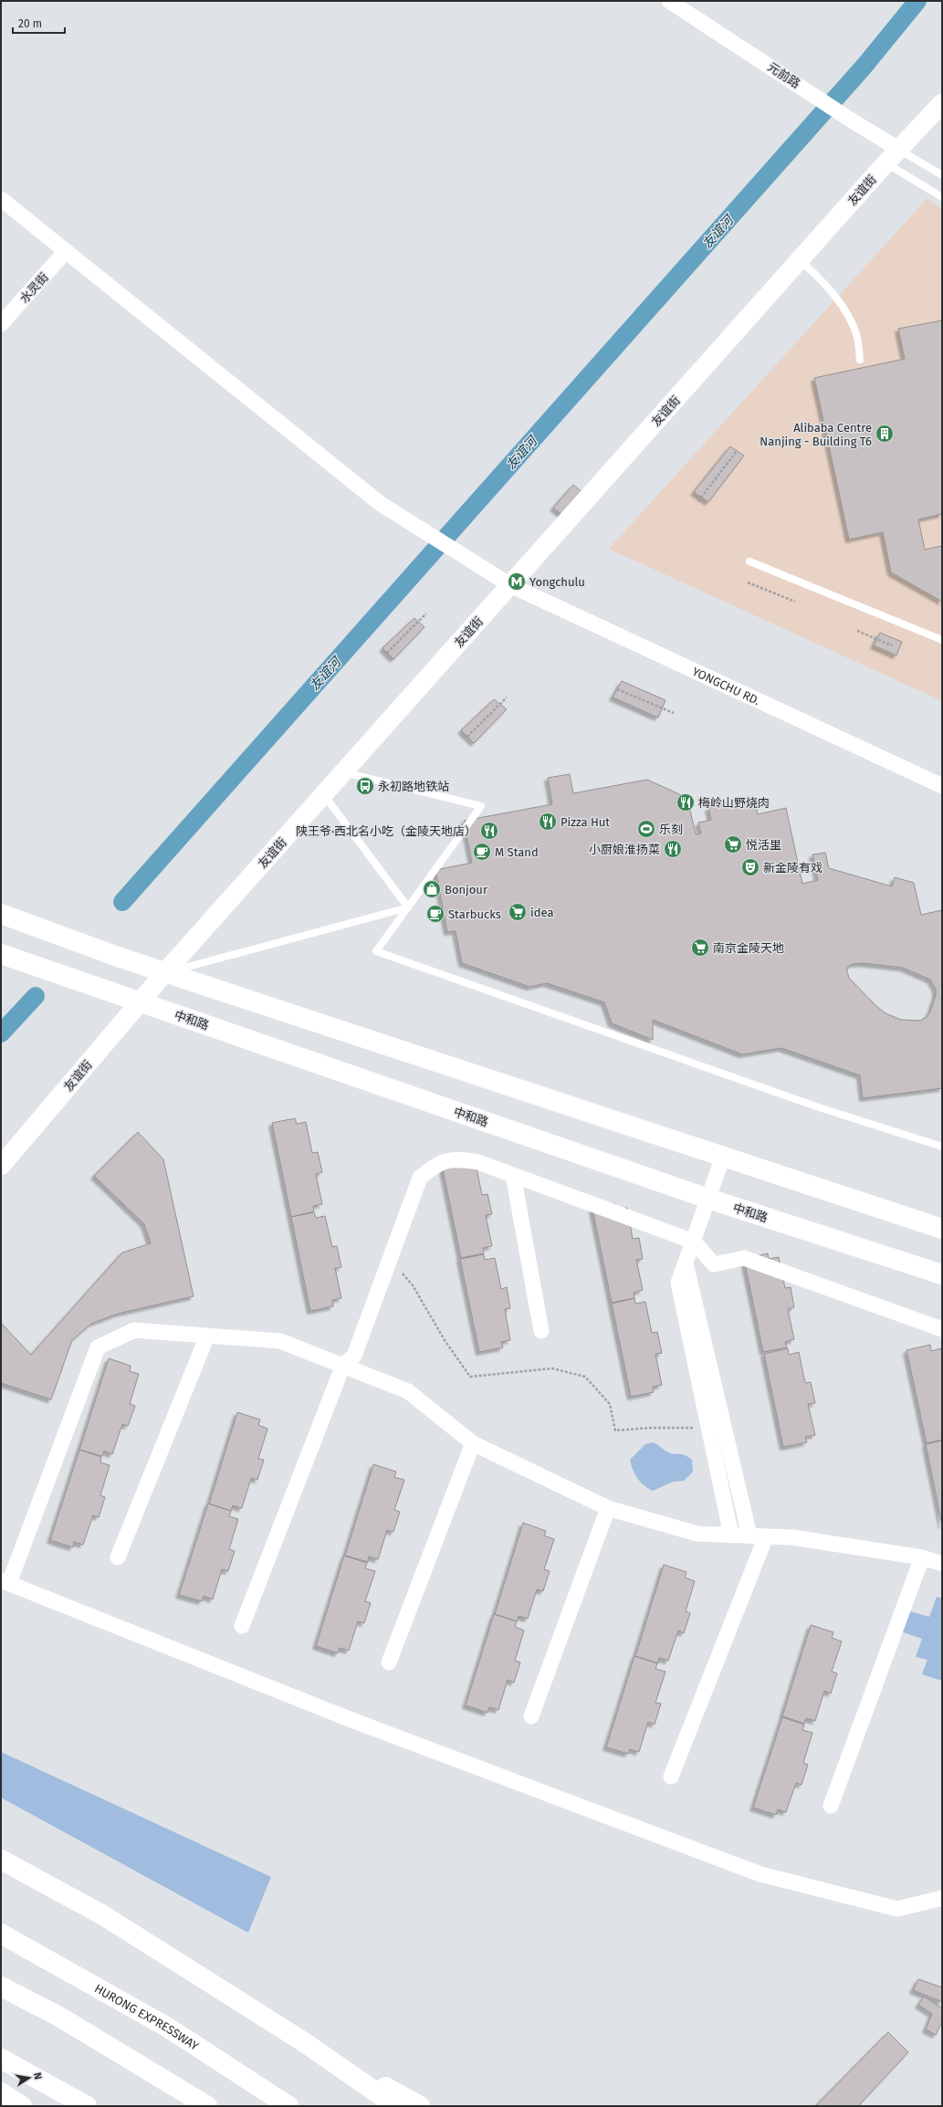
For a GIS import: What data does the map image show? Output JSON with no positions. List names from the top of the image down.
{
  "streets": {
    "main road": ["中和路", "HURONG EXPRESSWAY"],
    "street": [
      "元前路",
      "友谊街",
      "水灵街",
      "YONGCHU RD."
    ]
  },
  "crossings": [
    ["元前路", "友谊街"],
    ["友谊街", "YONGCHU RD."],
    ["友谊街", "中和路"],
    ["水灵街", "YONGCHU RD."]
  ],
  "water": ["友谊河"],
  "places": {
    "building": ["Alibaba Centre Nanjing - Building T6"],
    "metro station": ["Yongchulu"],
    "bus stop": ["永初路地铁站"],
    "restaurant": [
      "梅岭山野烧肉",
      "Pizza Hut",
      "陕王爷·西北名小吃（金陵天地店）",
      "小厨娘淮扬菜"
    ],
    "sports": ["乐刻"],
    "supermarket": ["悦活里", "idea", "南京金陵天地"],
    "cafe": ["M Stand", "Starbucks"],
    "theatre": ["新金陵有戏"],
    "shop": ["Bonjour"]
  },
  "scale_bar": "20 m",
  "north": "right"
}
